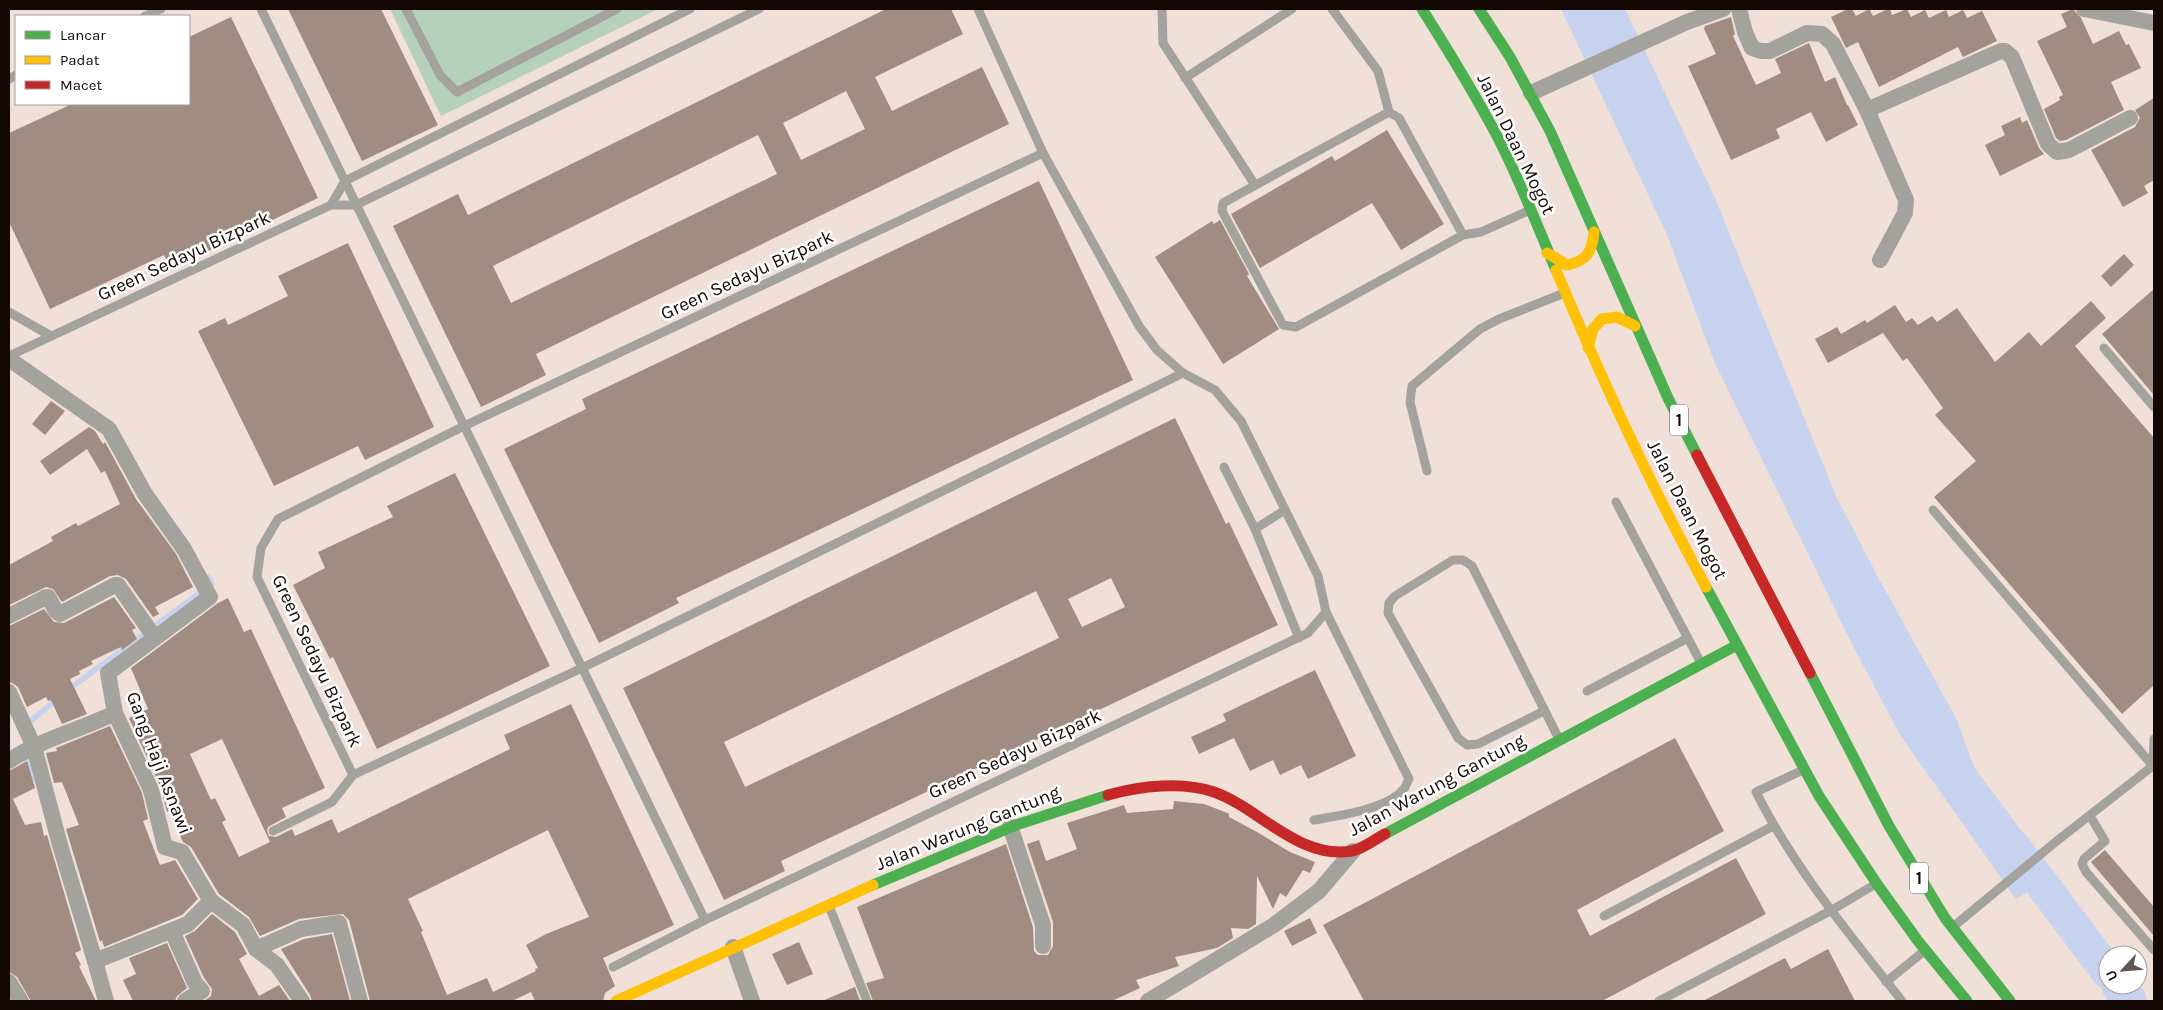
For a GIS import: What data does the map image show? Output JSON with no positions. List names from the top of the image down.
{
  "streets": {
    "main road": ["Jalan Daan Mogot", "1", "Jalan Warung Gantung"],
    "street": ["Gang Haji Asnawi"],
    "lane": ["Green Sedayu Bizpark"]
  },
  "crossings": [
    ["Jalan Daan Mogot", "Jalan Warung Gantung"],
    ["Green Sedayu Bizpark", "Gang Haji Asnawi"]
  ],
  "legend": ["Lancar", "Padat", "Macet"],
  "north": "bottom left"
}
